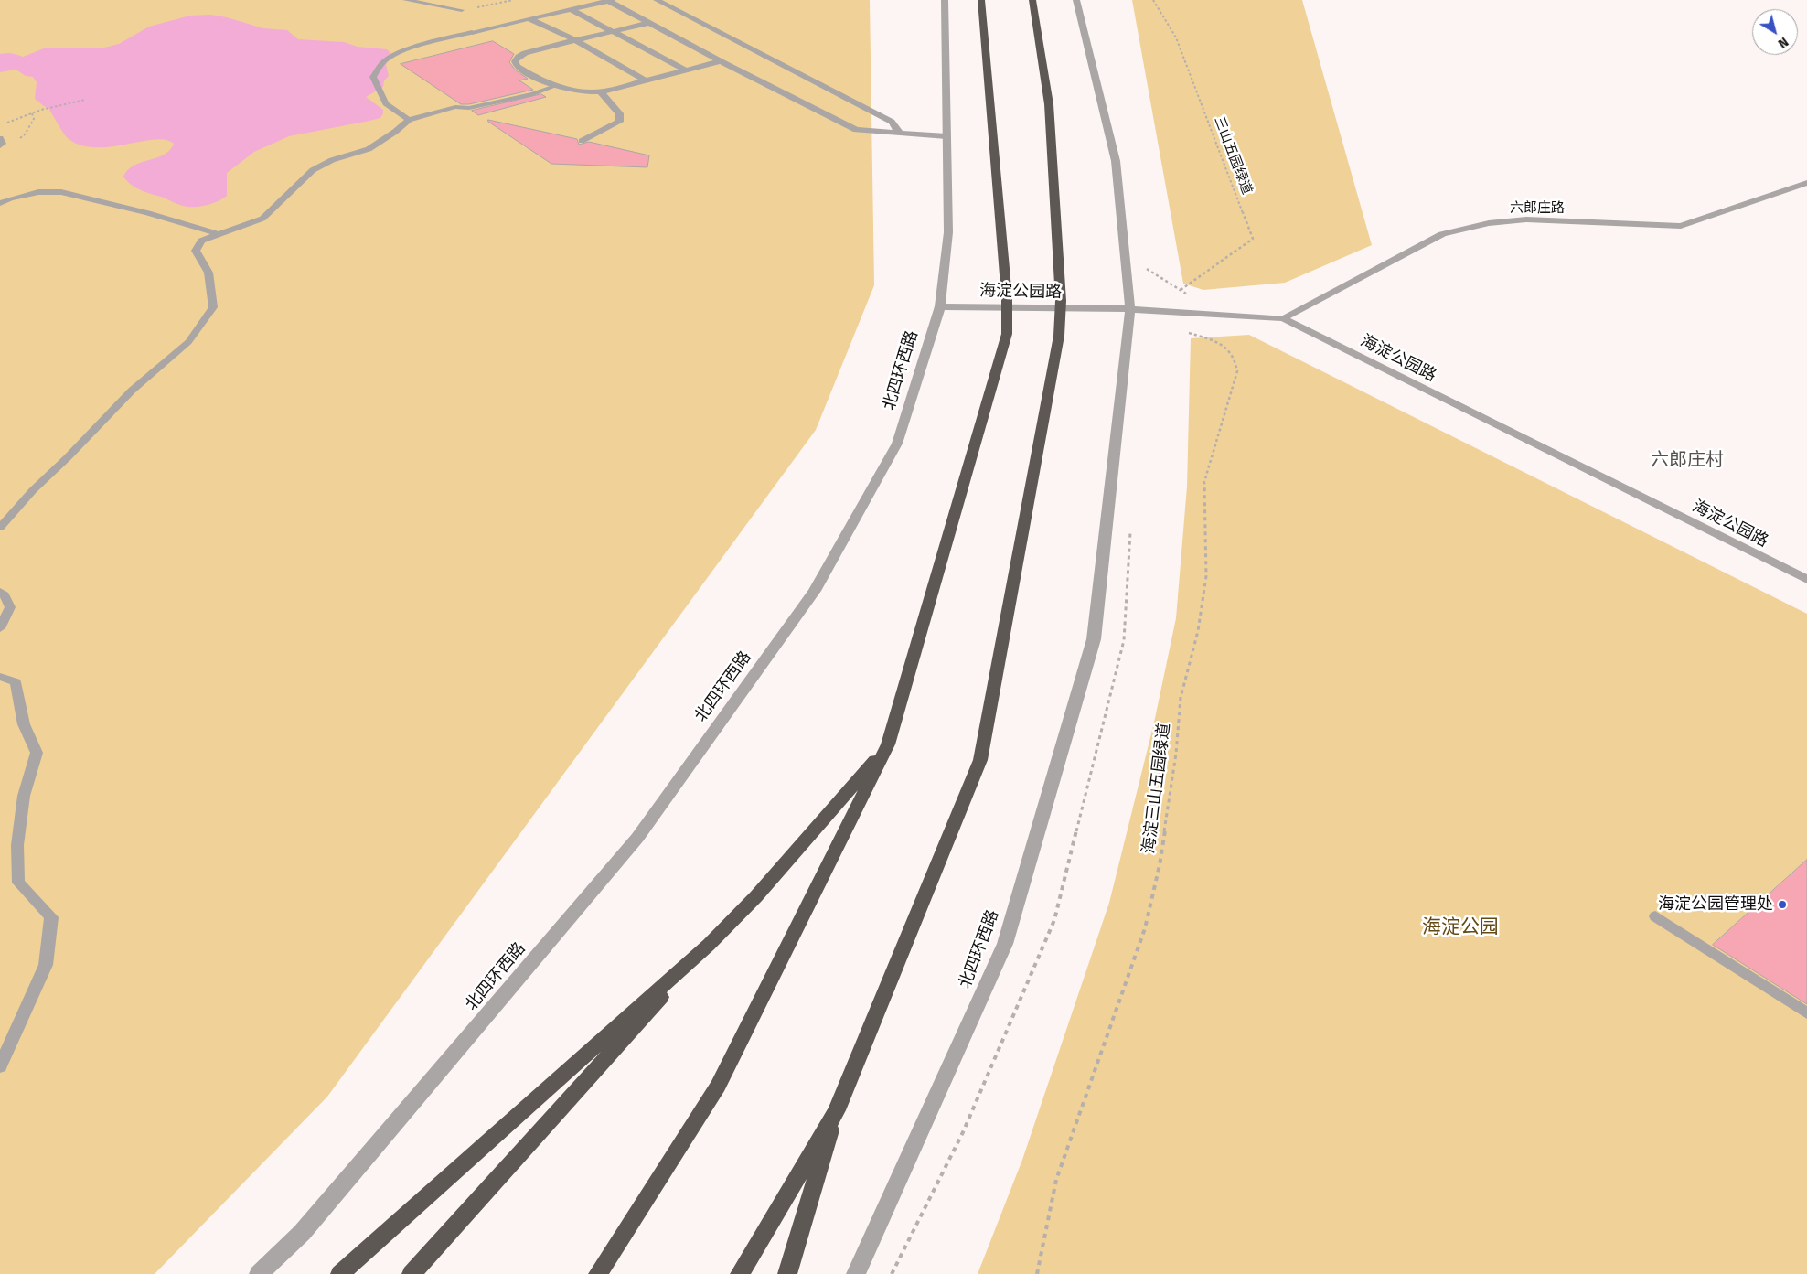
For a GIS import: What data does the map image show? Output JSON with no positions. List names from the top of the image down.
{
  "streets": {
    "street": ["六郎庄路", "海淀公园路", "北四环西路"],
    "path": ["三山五园绿道", "海淀三山五园绿道"]
  },
  "crossings": [
    ["六郎庄路", "海淀公园路"],
    ["海淀公园路", "北四环西路"]
  ],
  "districts": ["六郎庄村"],
  "parks": ["海淀公园"],
  "places": ["海淀公园管理处"],
  "north": "bottom right"
}
